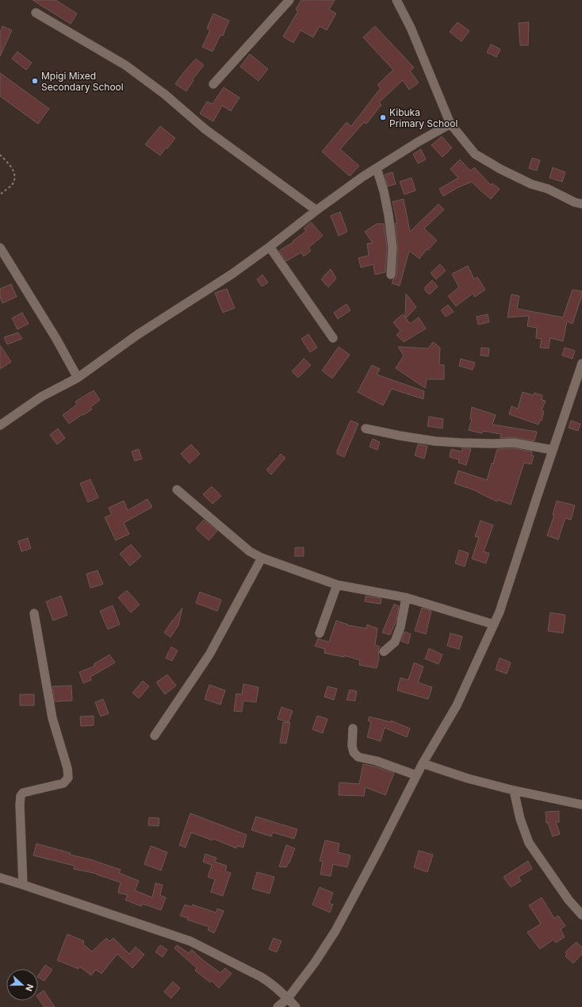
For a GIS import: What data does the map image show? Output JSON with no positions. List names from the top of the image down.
{
  "places": ["Mpigi Mixed Secondary School", "Kibuka Primary School"],
  "north": "right"
}
